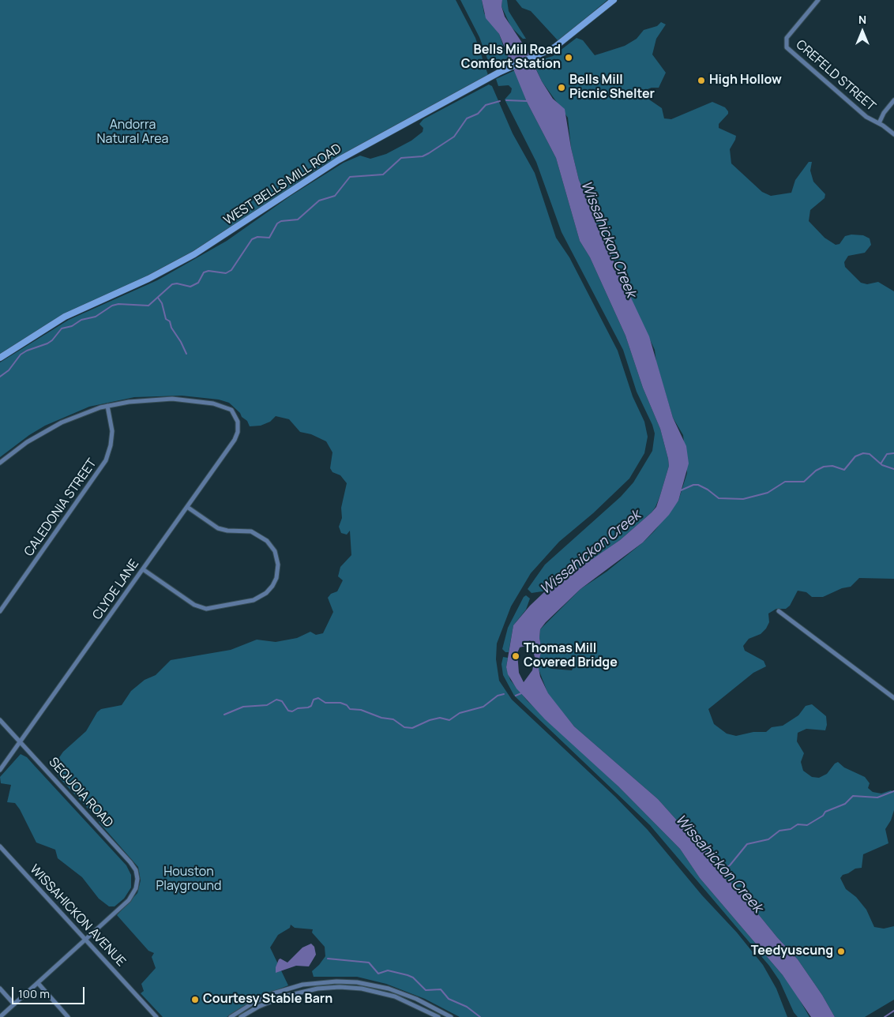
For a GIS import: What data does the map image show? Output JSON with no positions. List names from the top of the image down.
{
  "streets": {
    "street": [
      "CREFELD STREET",
      "WEST BELLS MILL ROAD",
      "CALEDONIA STREET",
      "CLYDE LANE",
      "SEQUOIA ROAD",
      "WISSAHICKON AVENUE"
    ]
  },
  "crossings": [
    ["CALEDONIA STREET", "CLYDE LANE"],
    ["CLYDE LANE", "SEQUOIA ROAD"],
    ["SEQUOIA ROAD", "WISSAHICKON AVENUE"]
  ],
  "water": ["Wissahickon Creek"],
  "parks": ["Andorra Natural Area", "Houston Playground"],
  "places": [
    "Bells Mill Road Comfort Station",
    "High Hollow",
    "Bells Mill Picnic Shelter",
    "Thomas Mill Covered Bridge",
    "Teedyuscung",
    "Courtesy Stable Barn"
  ],
  "scale_bar": "100 m",
  "north": "top"
}
